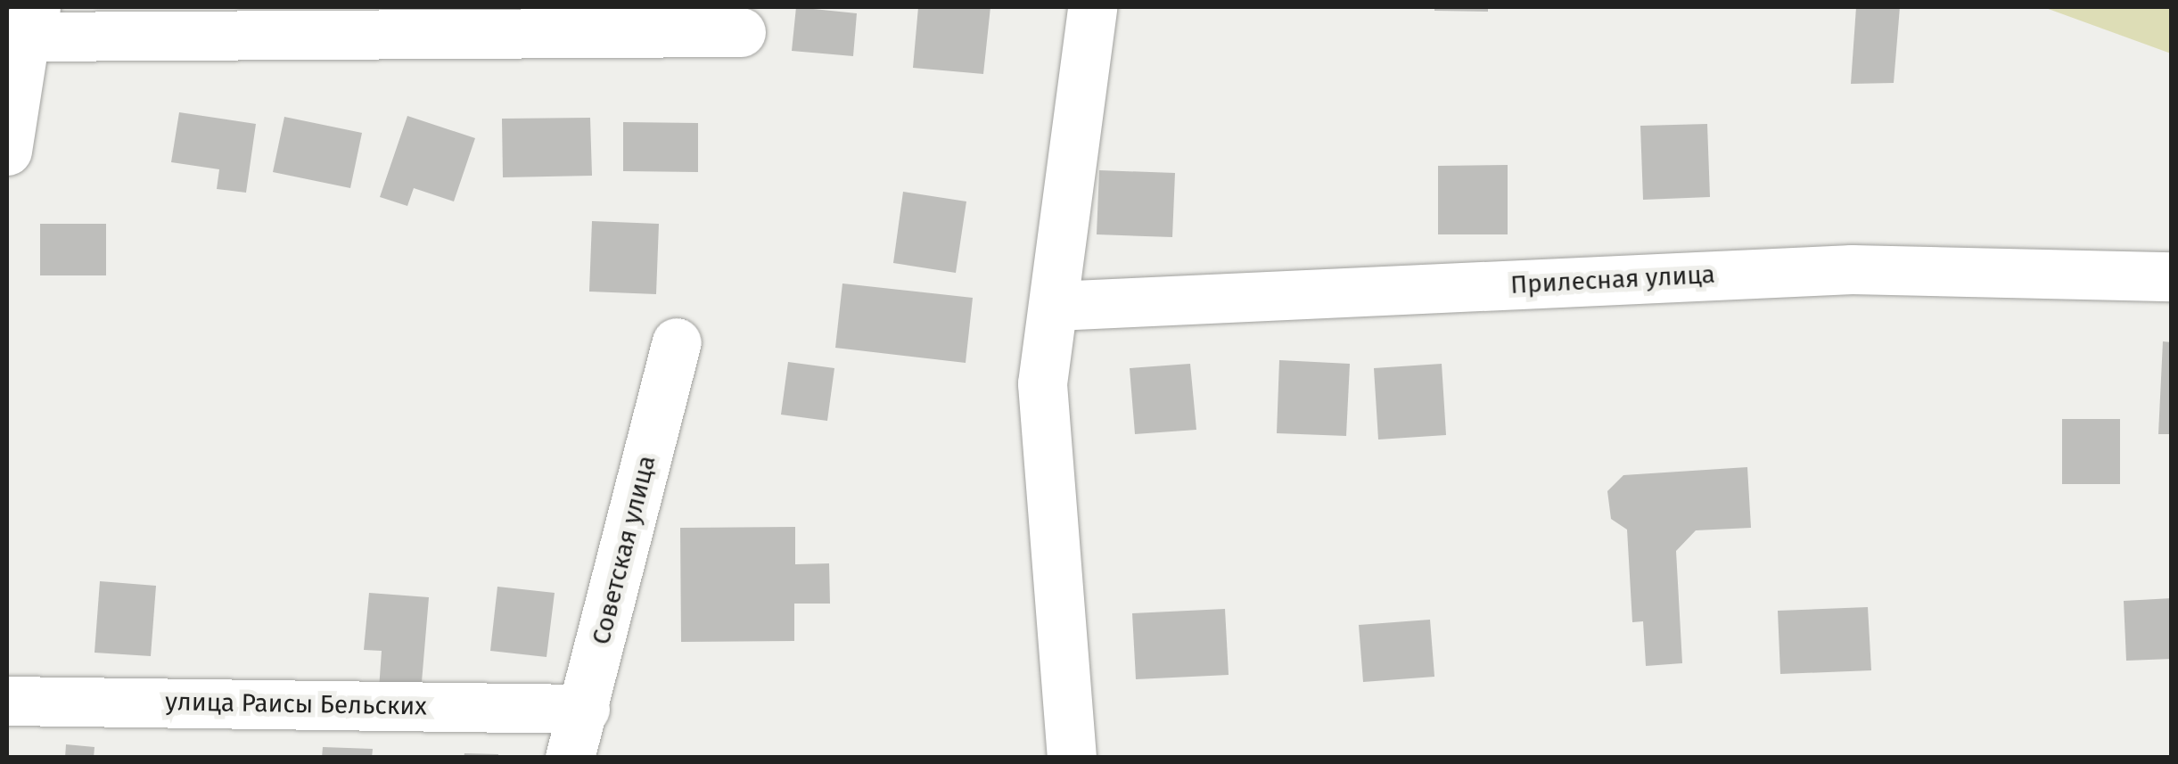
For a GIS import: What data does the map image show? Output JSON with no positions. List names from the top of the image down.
{
  "streets": {
    "street": ["Прилесная улица", "Советская улица", "улица Раисы Бельских"]
  },
  "crossings": [
    ["Советская улица", "улица Раисы Бельских"]
  ]
}
